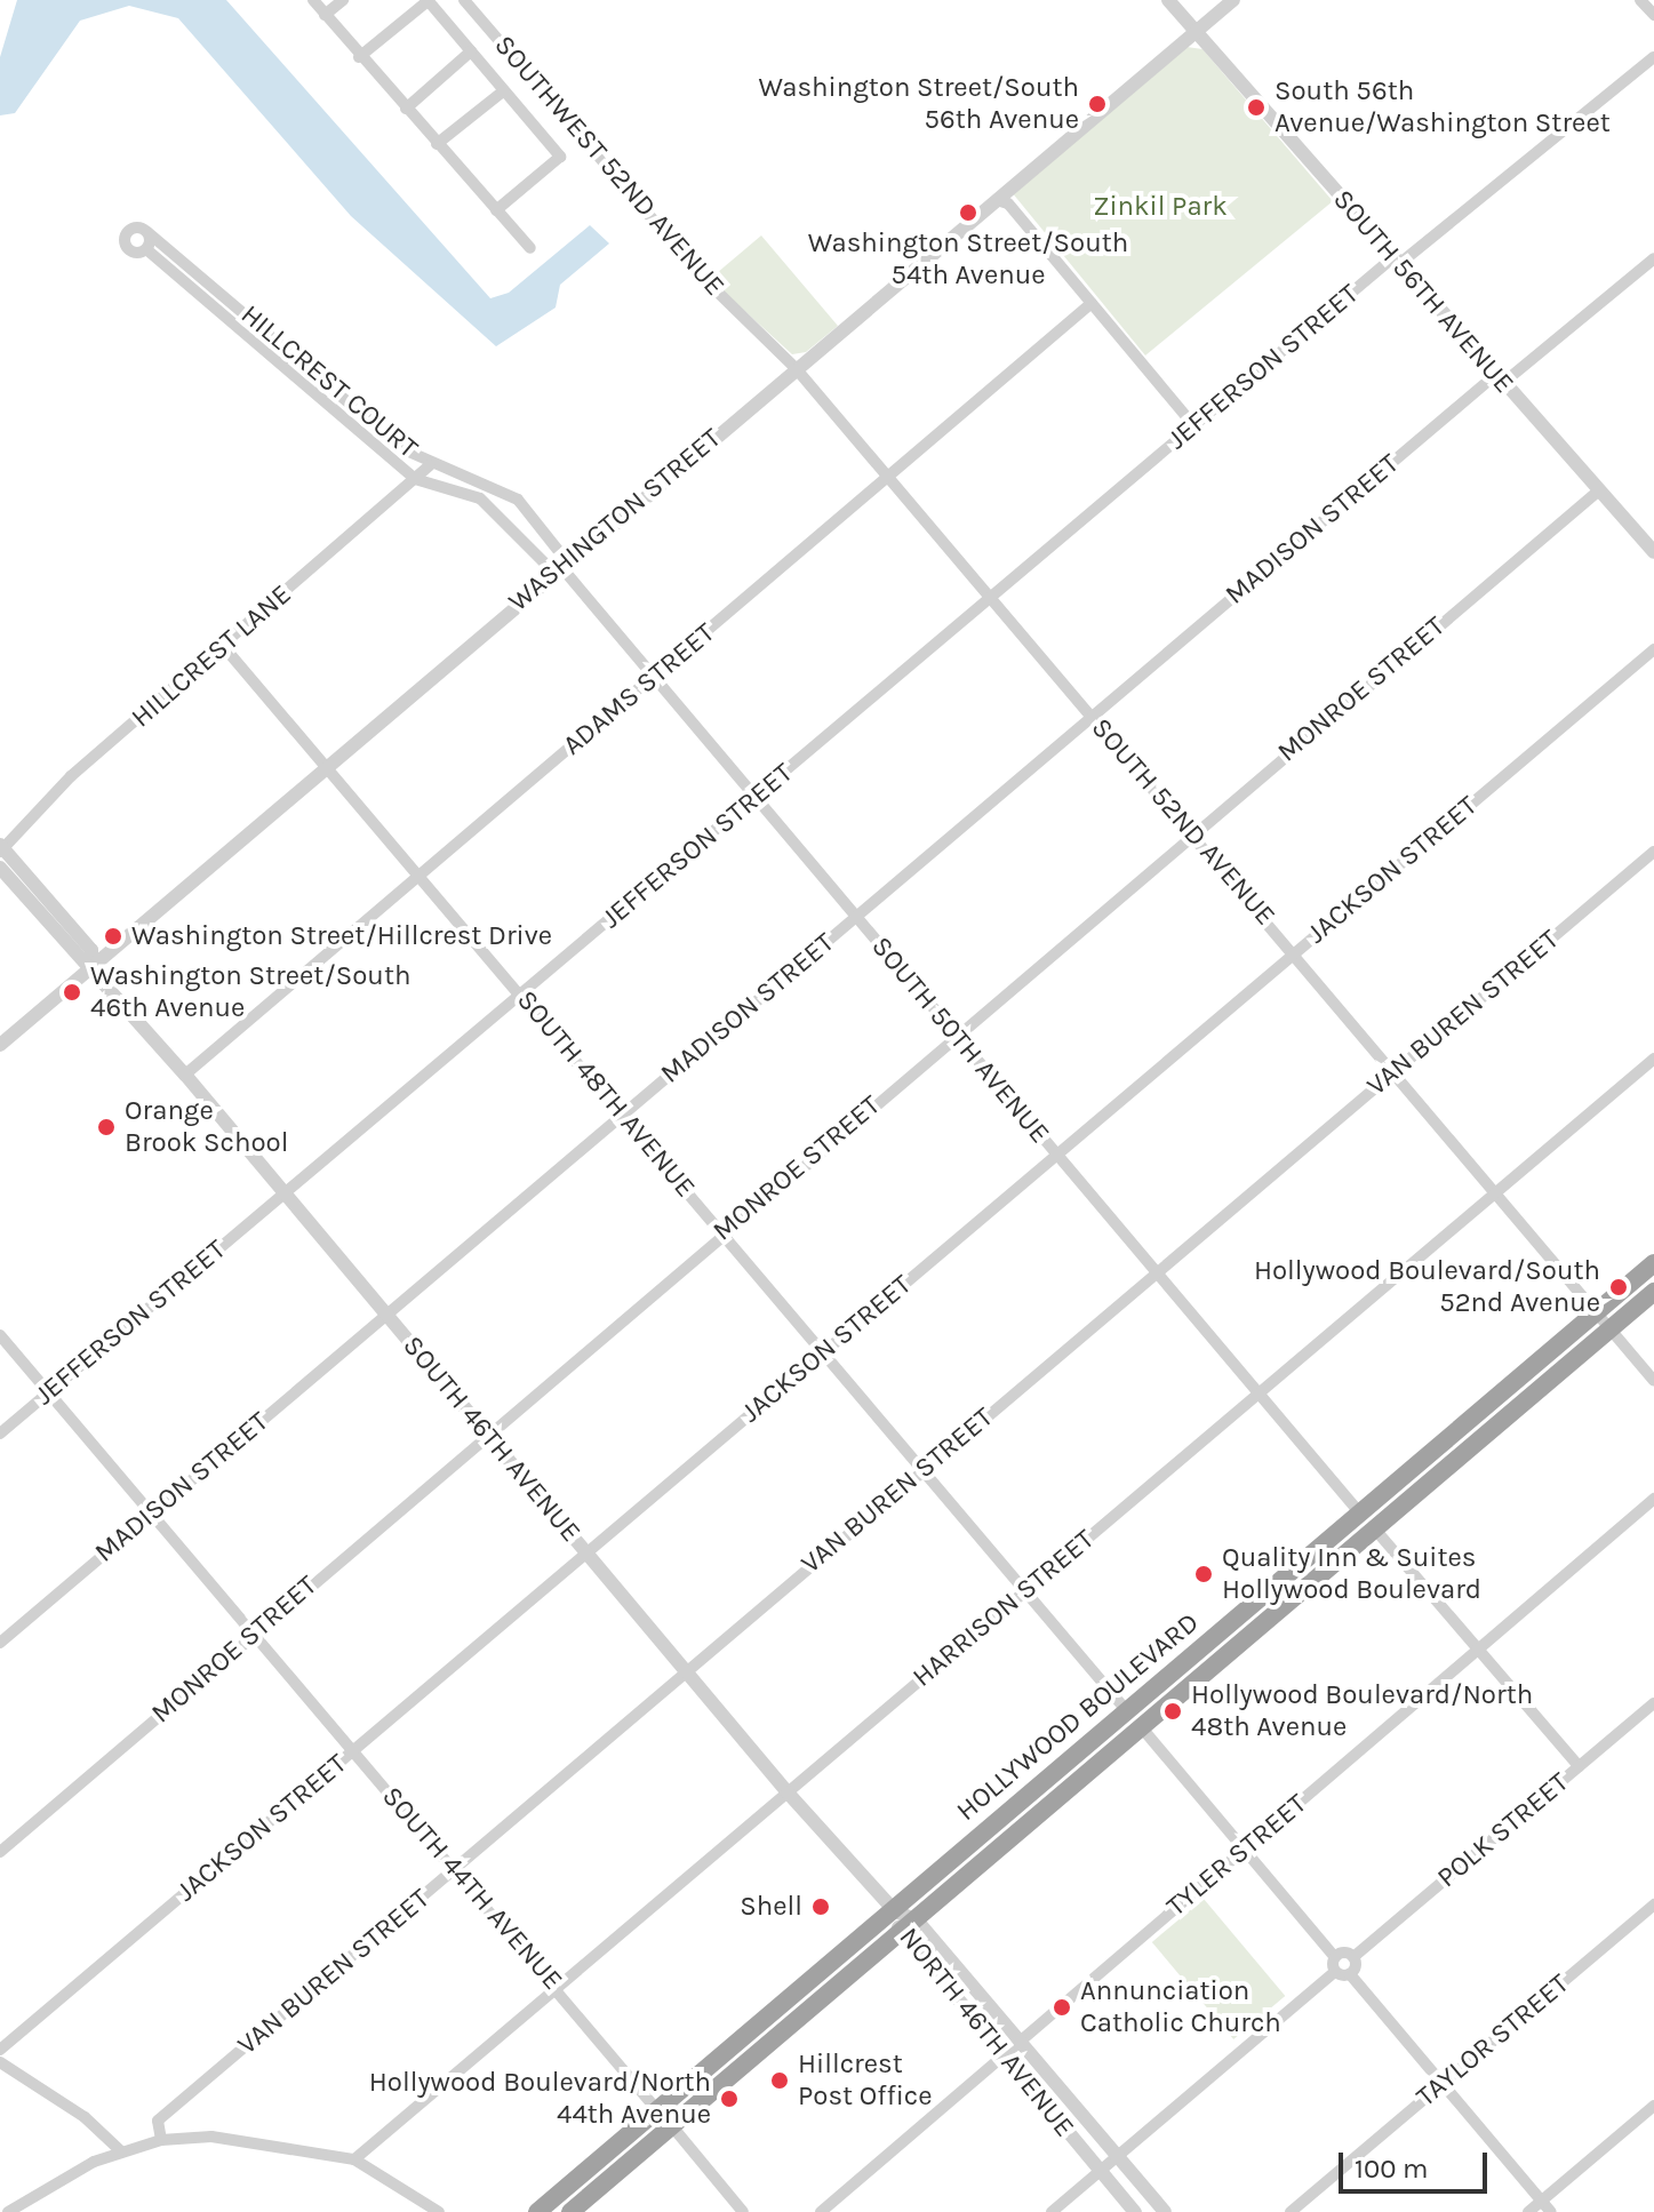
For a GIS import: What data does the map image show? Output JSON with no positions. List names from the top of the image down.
{
  "streets": {
    "highway": ["HOLLYWOOD BOULEVARD"],
    "street": [
      "SOUTHWEST 52ND AVENUE",
      "SOUTH 56TH AVENUE",
      "JEFFERSON STREET",
      "HILLCREST COURT",
      "WASHINGTON STREET",
      "MADISON STREET",
      "HILLCREST LANE",
      "ADAMS STREET",
      "MONROE STREET",
      "SOUTH 52ND AVENUE",
      "JACKSON STREET",
      "VAN BUREN STREET",
      "SOUTH 50TH AVENUE",
      "SOUTH 48TH AVENUE",
      "SOUTH 46TH AVENUE",
      "HARRISON STREET",
      "POLK STREET",
      "TYLER STREET",
      "SOUTH 44TH AVENUE",
      "NORTH 46TH AVENUE",
      "TAYLOR STREET"
    ]
  },
  "crossings": [
    ["SOUTHWEST 52ND AVENUE", "WASHINGTON STREET"],
    ["SOUTHWEST 52ND AVENUE", "SOUTH 52ND AVENUE"],
    ["SOUTH 56TH AVENUE", "JEFFERSON STREET"],
    ["SOUTH 56TH AVENUE", "WASHINGTON STREET"],
    ["SOUTH 56TH AVENUE", "MADISON STREET"],
    ["SOUTH 56TH AVENUE", "MONROE STREET"],
    ["JEFFERSON STREET", "SOUTH 52ND AVENUE"],
    ["JEFFERSON STREET", "SOUTH 50TH AVENUE"],
    ["JEFFERSON STREET", "SOUTH 48TH AVENUE"],
    ["JEFFERSON STREET", "SOUTH 46TH AVENUE"],
    ["JEFFERSON STREET", "SOUTH 44TH AVENUE"],
    ["HILLCREST COURT", "WASHINGTON STREET"],
    ["HILLCREST COURT", "HILLCREST LANE"],
    ["HILLCREST COURT", "SOUTH 50TH AVENUE"],
    ["WASHINGTON STREET", "SOUTH 52ND AVENUE"],
    ["WASHINGTON STREET", "SOUTH 50TH AVENUE"],
    ["WASHINGTON STREET", "SOUTH 48TH AVENUE"],
    ["WASHINGTON STREET", "SOUTH 46TH AVENUE"],
    ["MADISON STREET", "SOUTH 52ND AVENUE"],
    ["MADISON STREET", "SOUTH 50TH AVENUE"],
    ["MADISON STREET", "SOUTH 48TH AVENUE"],
    ["MADISON STREET", "SOUTH 46TH AVENUE"],
    ["MADISON STREET", "SOUTH 44TH AVENUE"],
    ["HILLCREST LANE", "SOUTH 48TH AVENUE"],
    ["HILLCREST LANE", "SOUTH 46TH AVENUE"],
    ["ADAMS STREET", "SOUTH 52ND AVENUE"],
    ["ADAMS STREET", "SOUTH 50TH AVENUE"],
    ["ADAMS STREET", "SOUTH 48TH AVENUE"],
    ["ADAMS STREET", "SOUTH 46TH AVENUE"],
    ["MONROE STREET", "SOUTH 52ND AVENUE"],
    ["MONROE STREET", "SOUTH 50TH AVENUE"],
    ["MONROE STREET", "SOUTH 48TH AVENUE"],
    ["MONROE STREET", "SOUTH 46TH AVENUE"],
    ["MONROE STREET", "SOUTH 44TH AVENUE"],
    ["SOUTH 52ND AVENUE", "JACKSON STREET"],
    ["SOUTH 52ND AVENUE", "VAN BUREN STREET"],
    ["SOUTH 52ND AVENUE", "HARRISON STREET"],
    ["SOUTH 52ND AVENUE", "HOLLYWOOD BOULEVARD"],
    ["JACKSON STREET", "SOUTH 50TH AVENUE"],
    ["JACKSON STREET", "SOUTH 48TH AVENUE"],
    ["JACKSON STREET", "SOUTH 46TH AVENUE"],
    ["JACKSON STREET", "SOUTH 44TH AVENUE"],
    ["VAN BUREN STREET", "SOUTH 50TH AVENUE"],
    ["VAN BUREN STREET", "SOUTH 48TH AVENUE"],
    ["VAN BUREN STREET", "SOUTH 46TH AVENUE"],
    ["VAN BUREN STREET", "SOUTH 44TH AVENUE"],
    ["SOUTH 50TH AVENUE", "HARRISON STREET"],
    ["SOUTH 50TH AVENUE", "HOLLYWOOD BOULEVARD"],
    ["SOUTH 48TH AVENUE", "HARRISON STREET"],
    ["SOUTH 48TH AVENUE", "HOLLYWOOD BOULEVARD"],
    ["SOUTH 46TH AVENUE", "HARRISON STREET"],
    ["SOUTH 46TH AVENUE", "HOLLYWOOD BOULEVARD"],
    ["SOUTH 46TH AVENUE", "NORTH 46TH AVENUE"],
    ["HARRISON STREET", "SOUTH 44TH AVENUE"],
    ["HOLLYWOOD BOULEVARD", "SOUTH 44TH AVENUE"],
    ["HOLLYWOOD BOULEVARD", "NORTH 46TH AVENUE"],
    ["TYLER STREET", "NORTH 46TH AVENUE"]
  ],
  "parks": ["Zinkil Park"],
  "places": [
    "Washington Street/South 56th Avenue",
    "South 56th Avenue/Washington Street",
    "Washington Street/South 54th Avenue",
    "Washington Street/Hillcrest Drive",
    "Washington Street/South 46th Avenue",
    "Orange Brook School",
    "Hollywood Boulevard/South 52nd Avenue",
    "Quality Inn & Suites Hollywood Boulevard",
    "Hollywood Boulevard/North 48th Avenue",
    "Shell",
    "Annunciation Catholic Church",
    "Hillcrest Post Office",
    "Hollywood Boulevard/North 44th Avenue"
  ],
  "scale_bar": "100 m"
}
